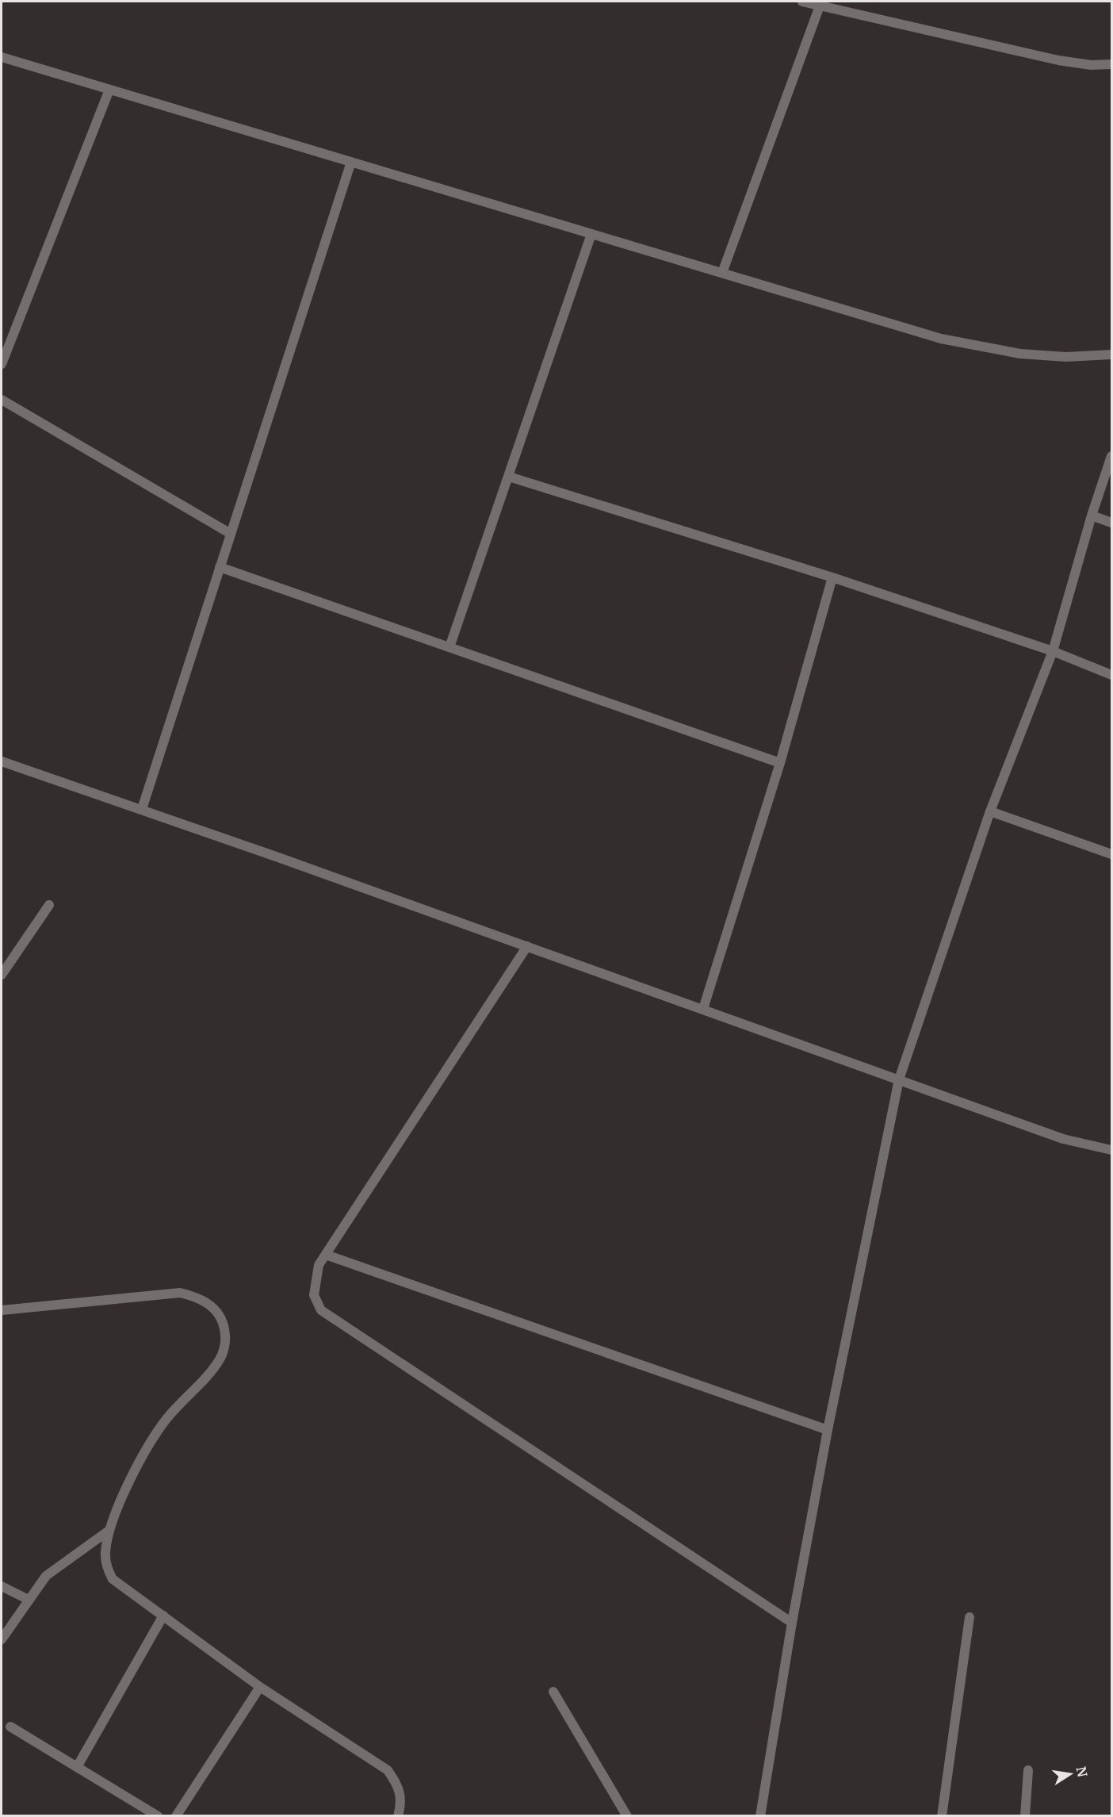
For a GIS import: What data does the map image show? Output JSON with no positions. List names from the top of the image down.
{
  "north": "right"
}
